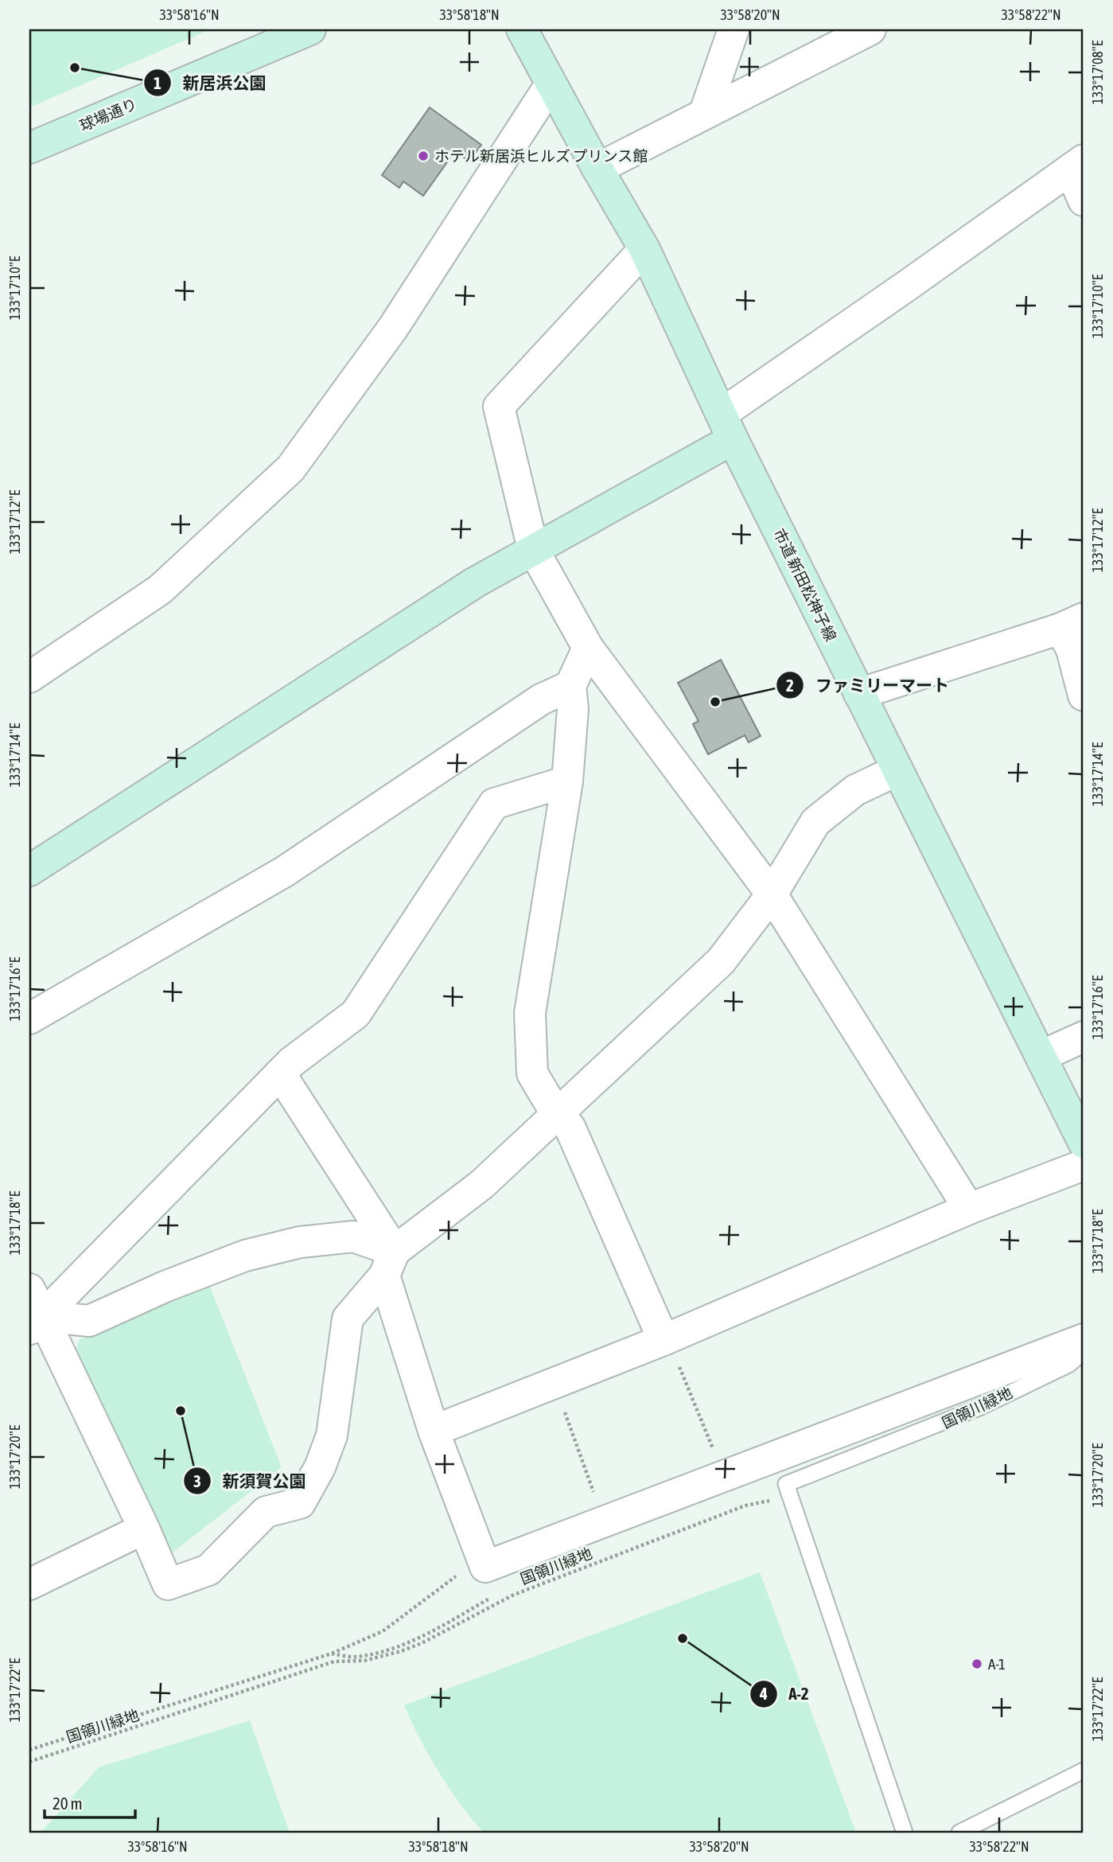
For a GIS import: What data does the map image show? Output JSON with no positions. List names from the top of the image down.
{
  "streets": {
    "street": ["球場通り", "市道 新田松神子線"],
    "path": ["国領川緑地"]
  },
  "places": [
    "新居浜公園",
    "ホテル新居浜ヒルズ プリンス館",
    "ファミリーマート",
    "新須賀公園",
    "A-2",
    "A-1"
  ],
  "scale_bar": "20 m",
  "coordinates": [
    "33°58'16\"N",
    "33°58'18\"N",
    "33°58'20\"N",
    "33°58'22\"N",
    "133°17'08\"E",
    "133°17'10\"E",
    "133°17'12\"E",
    "133°17'14\"E",
    "133°17'16\"E",
    "133°17'18\"E",
    "133°17'20\"E",
    "133°17'22\"E"
  ]
}
